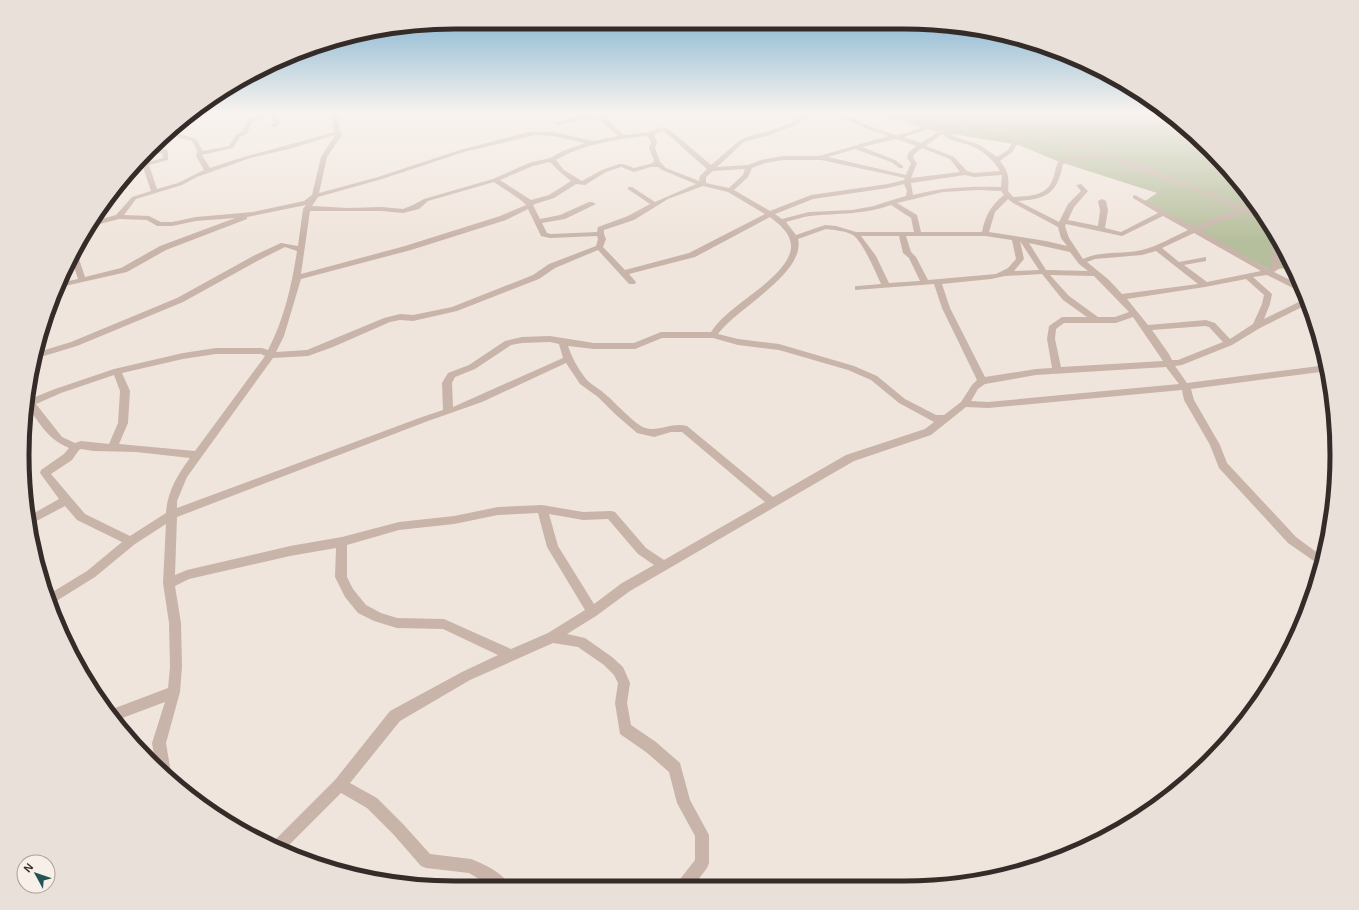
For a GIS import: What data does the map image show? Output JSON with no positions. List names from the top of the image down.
{
  "north": "top left"
}
